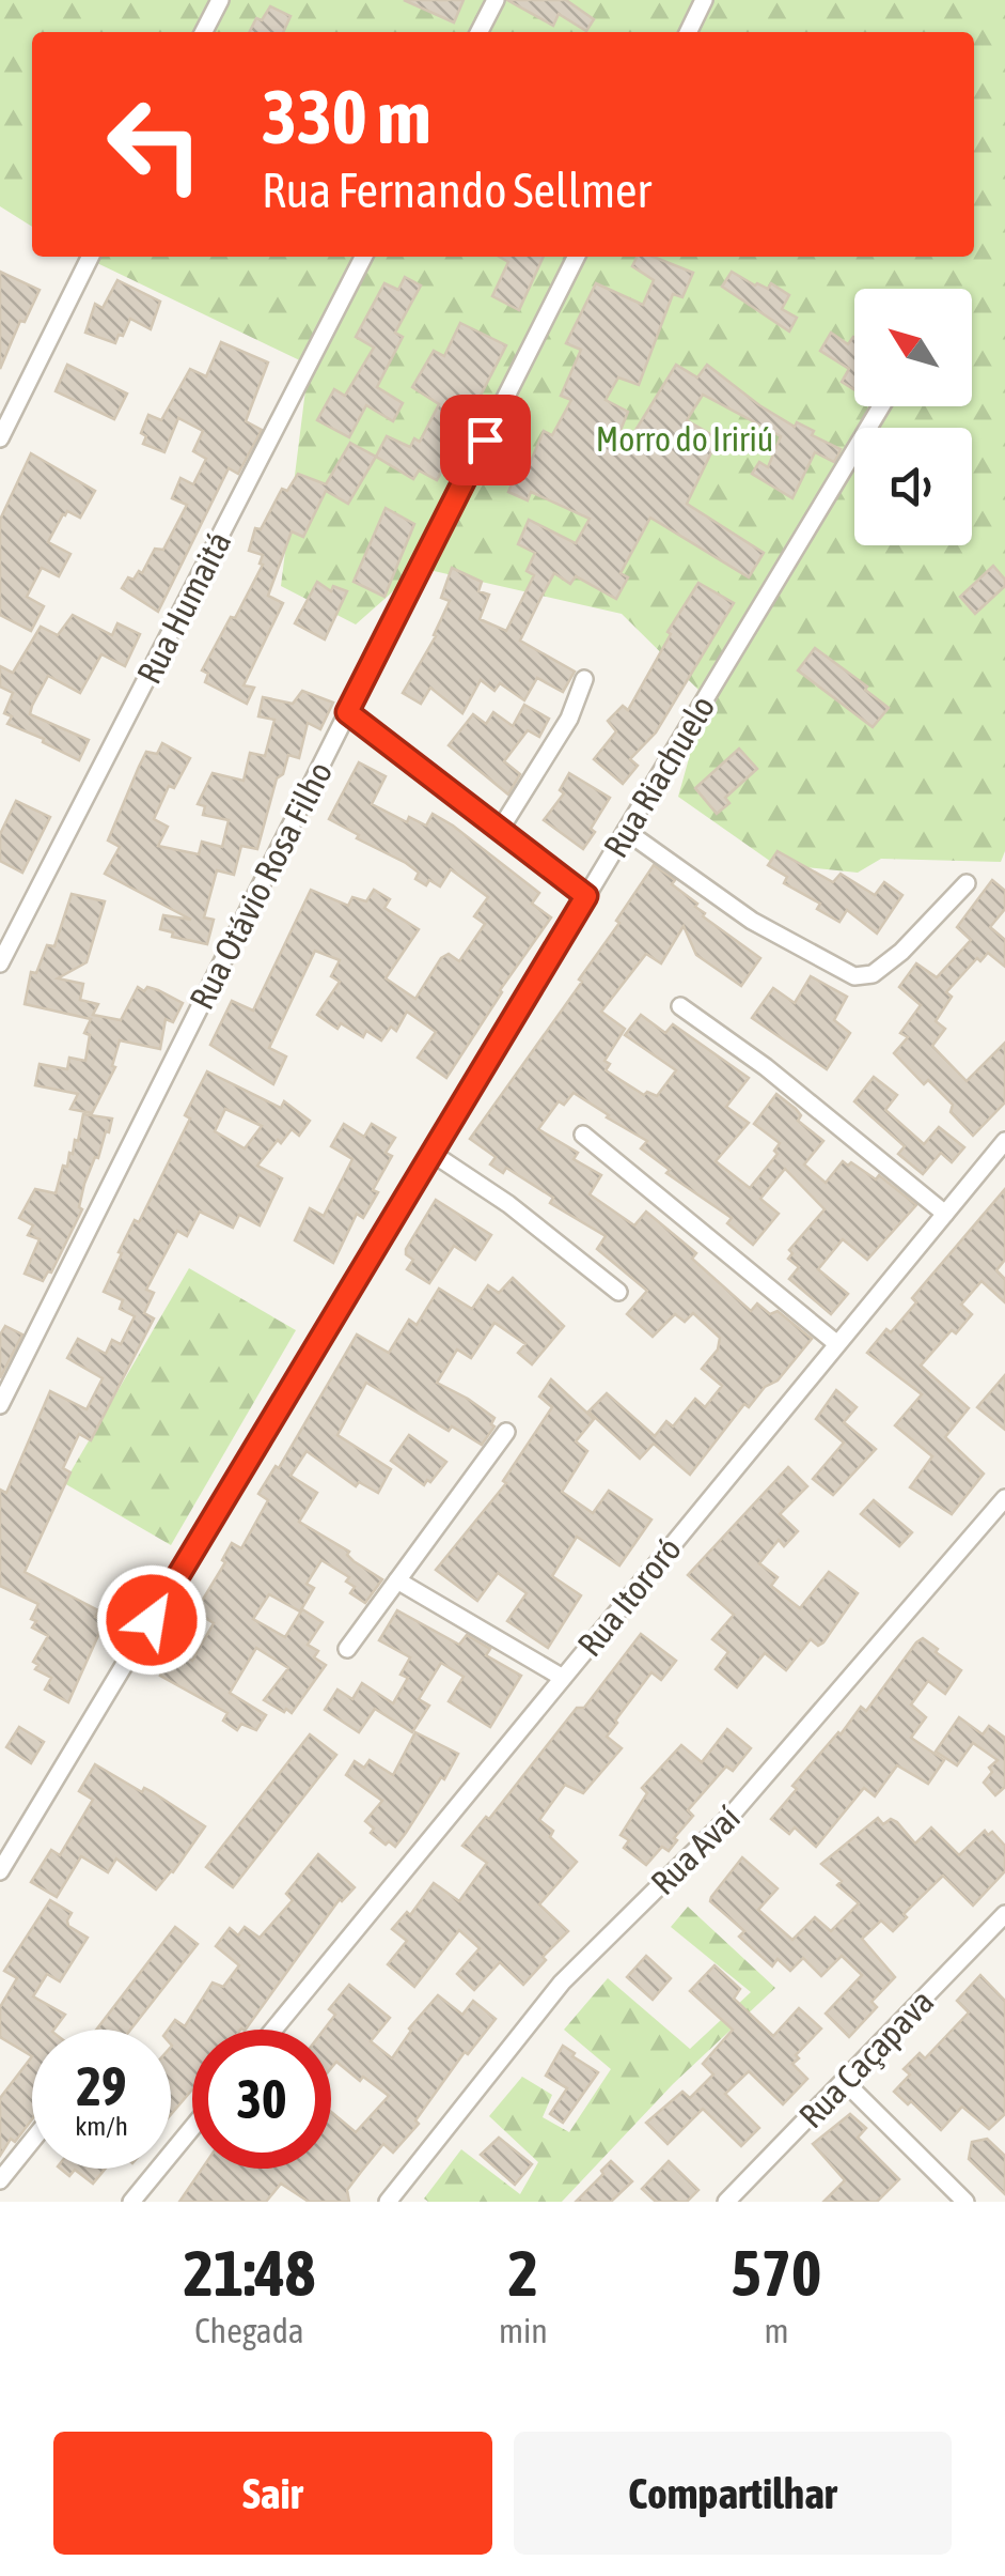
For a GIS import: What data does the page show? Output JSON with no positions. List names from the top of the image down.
{
  "streets": {
    "street": [
      "Rua Humaitá",
      "Rua Riachuelo",
      "Rua Otávio Rosa Filho",
      "Rua Itororó",
      "Rua Avaí",
      "Rua Caçapava"
    ]
  },
  "parks": ["Morro do Iririú"],
  "north": "top left",
  "page": {
    "turn": ["330 m", "Rua Fernando Sellmer"],
    "speed": "29 km/h",
    "limit": "30",
    "eta": [
      "21:48",
      "Chegada",
      "2",
      "min",
      "570",
      "m"
    ],
    "buttons": ["Sair", "Compartilhar"]
  }
}
